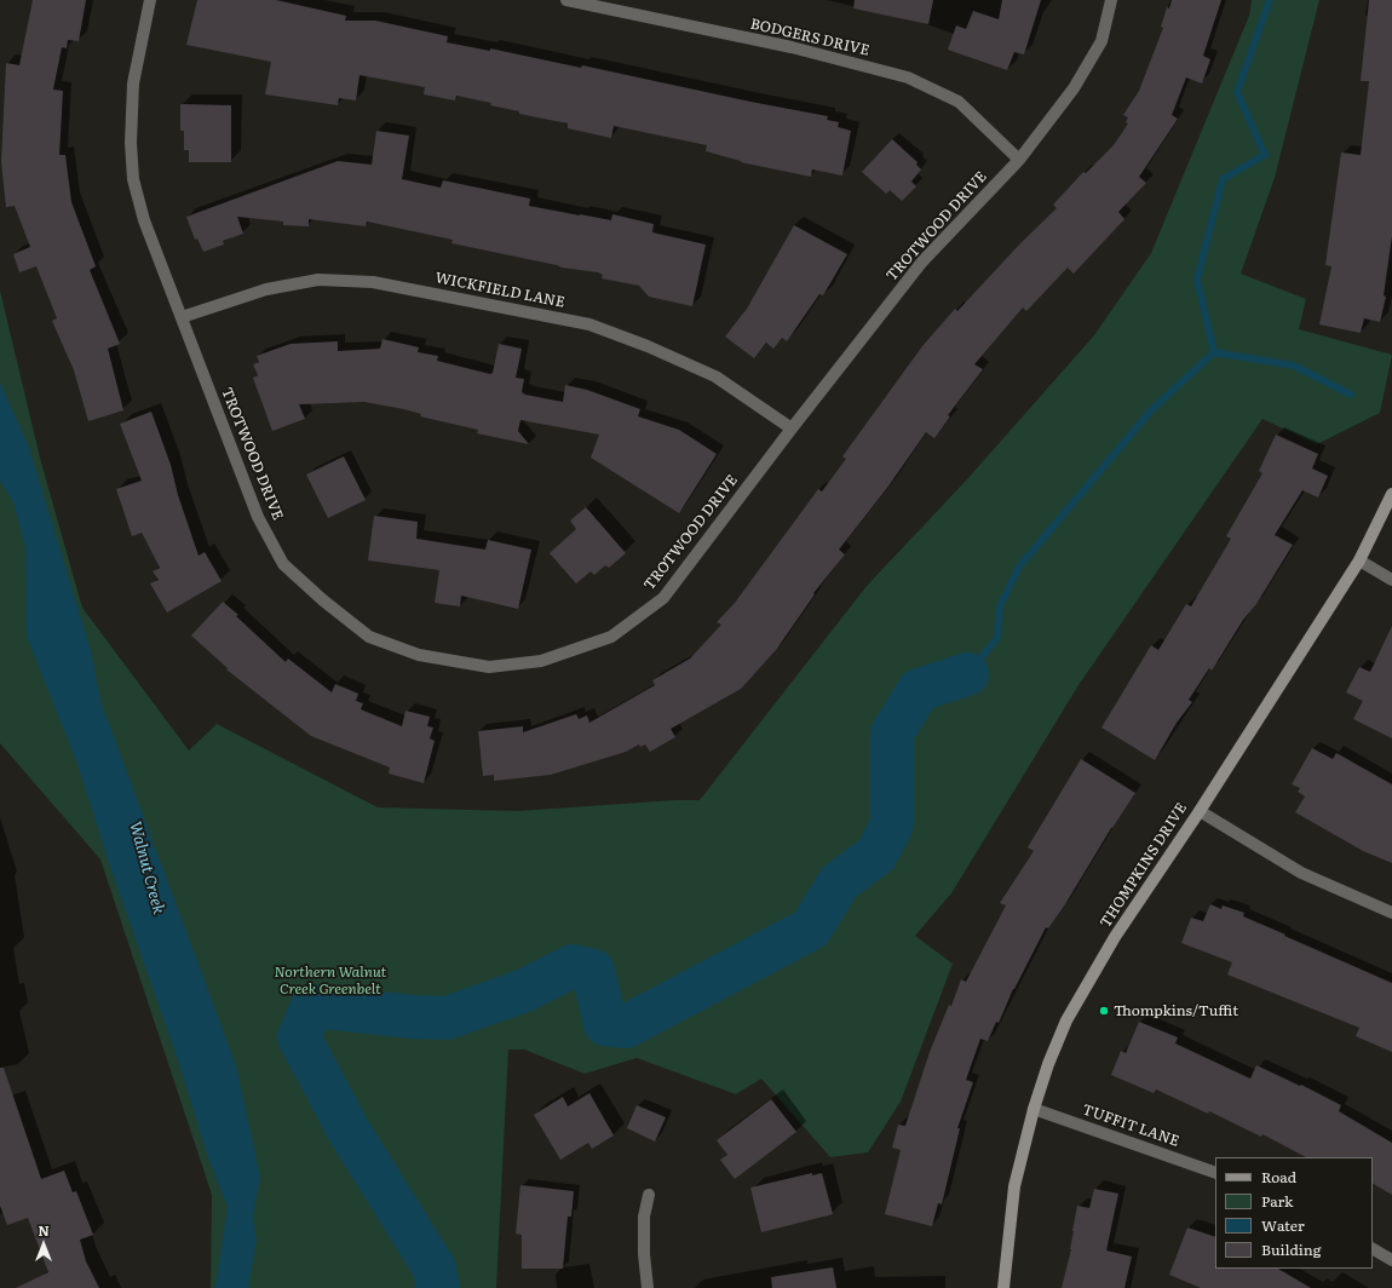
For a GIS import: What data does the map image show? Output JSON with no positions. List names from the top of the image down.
{
  "streets": {
    "street": [
      "BODGERS DRIVE",
      "TROTWOOD DRIVE",
      "WICKFIELD LANE",
      "THOMPKINS DRIVE",
      "TUFFIT LANE"
    ]
  },
  "crossings": [
    ["BODGERS DRIVE", "TROTWOOD DRIVE"],
    ["TROTWOOD DRIVE", "WICKFIELD LANE"],
    ["THOMPKINS DRIVE", "TUFFIT LANE"]
  ],
  "water": ["Walnut Creek"],
  "parks": ["Northern Walnut Creek Greenbelt"],
  "places": ["Thompkins/Tuffit"],
  "legend": [
    "Road",
    "Park",
    "Water",
    "Building"
  ],
  "north": "top"
}
